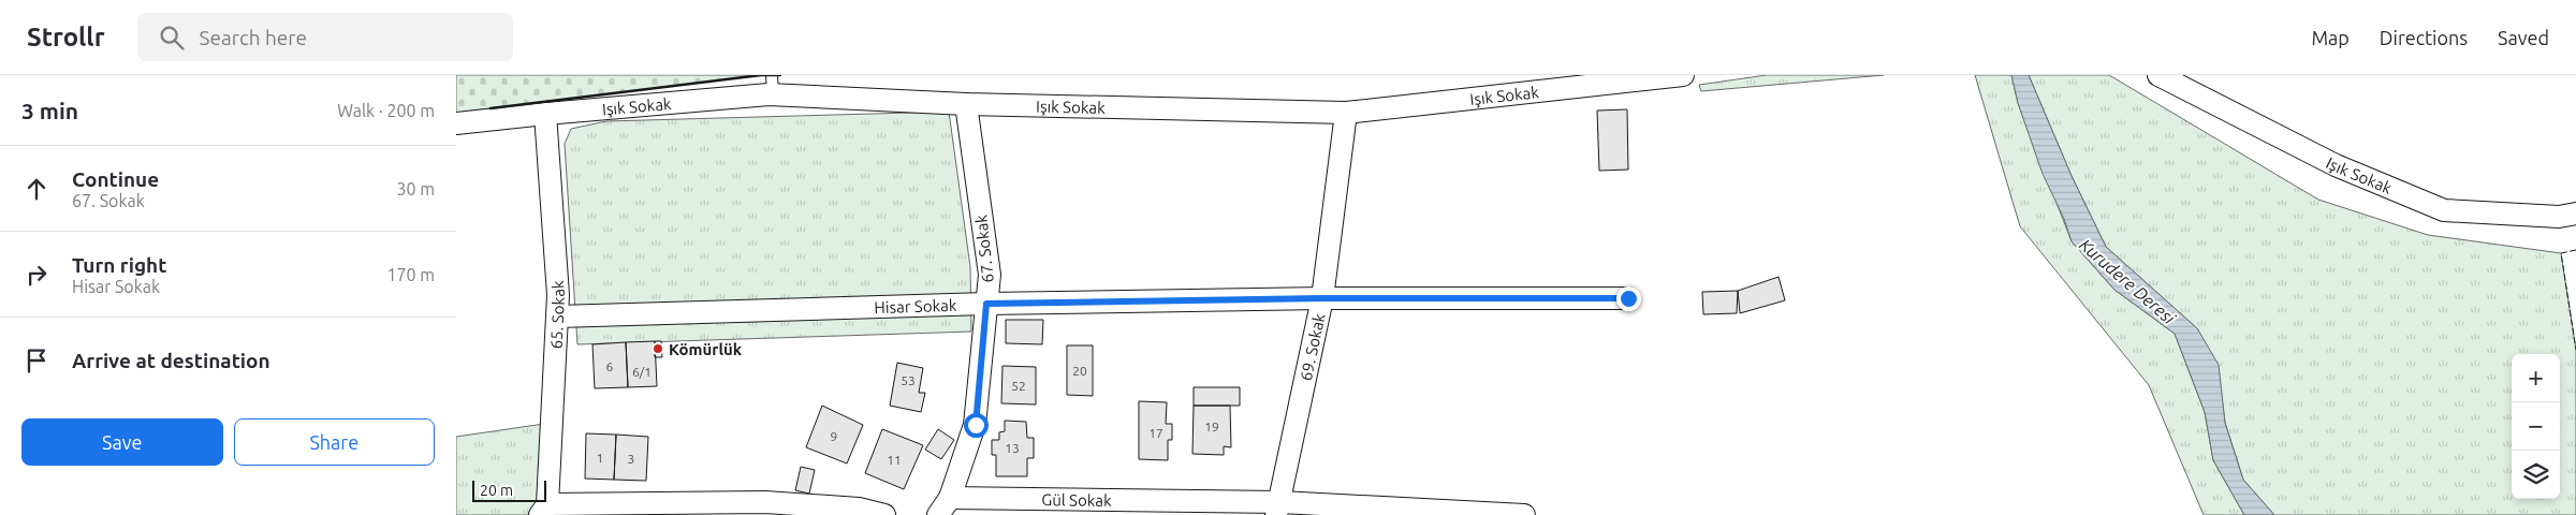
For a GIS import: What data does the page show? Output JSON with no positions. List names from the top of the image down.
{
  "streets": {
    "street": [
      "Işık Sokak",
      "67. Sokak",
      "Hisar Sokak",
      "65. Sokak",
      "69. Sokak",
      "Gül Sokak"
    ]
  },
  "crossings": [
    ["Işık Sokak", "67. Sokak"],
    ["Işık Sokak", "65. Sokak"],
    ["Işık Sokak", "69. Sokak"],
    ["67. Sokak", "Hisar Sokak"],
    ["67. Sokak", "Gül Sokak"],
    ["Hisar Sokak", "65. Sokak"],
    ["Hisar Sokak", "69. Sokak"],
    ["69. Sokak", "Gül Sokak"]
  ],
  "water": ["Kurudere Deresi"],
  "places": ["Kömürlük"],
  "house_numbers": [
    "6",
    "20",
    "6/1",
    "53",
    "52",
    "19",
    "17",
    "9",
    "13",
    "1",
    "3",
    "11"
  ],
  "scale_bar": "20 m",
  "page": {
    "header": "Strollr",
    "search": "Search here",
    "nav": ["Map", "Directions", "Saved"],
    "heading": ["3 min", "Walk · 200 m"],
    "list": [
      ["Continue", "67. Sokak", "30 m"],
      ["Turn right", "Hisar Sokak", "170 m"],
      "Arrive at destination"
    ],
    "map_buttons": ["+", "−"],
    "buttons": ["Save", "Share"],
    "scale": "20 m"
  }
}
